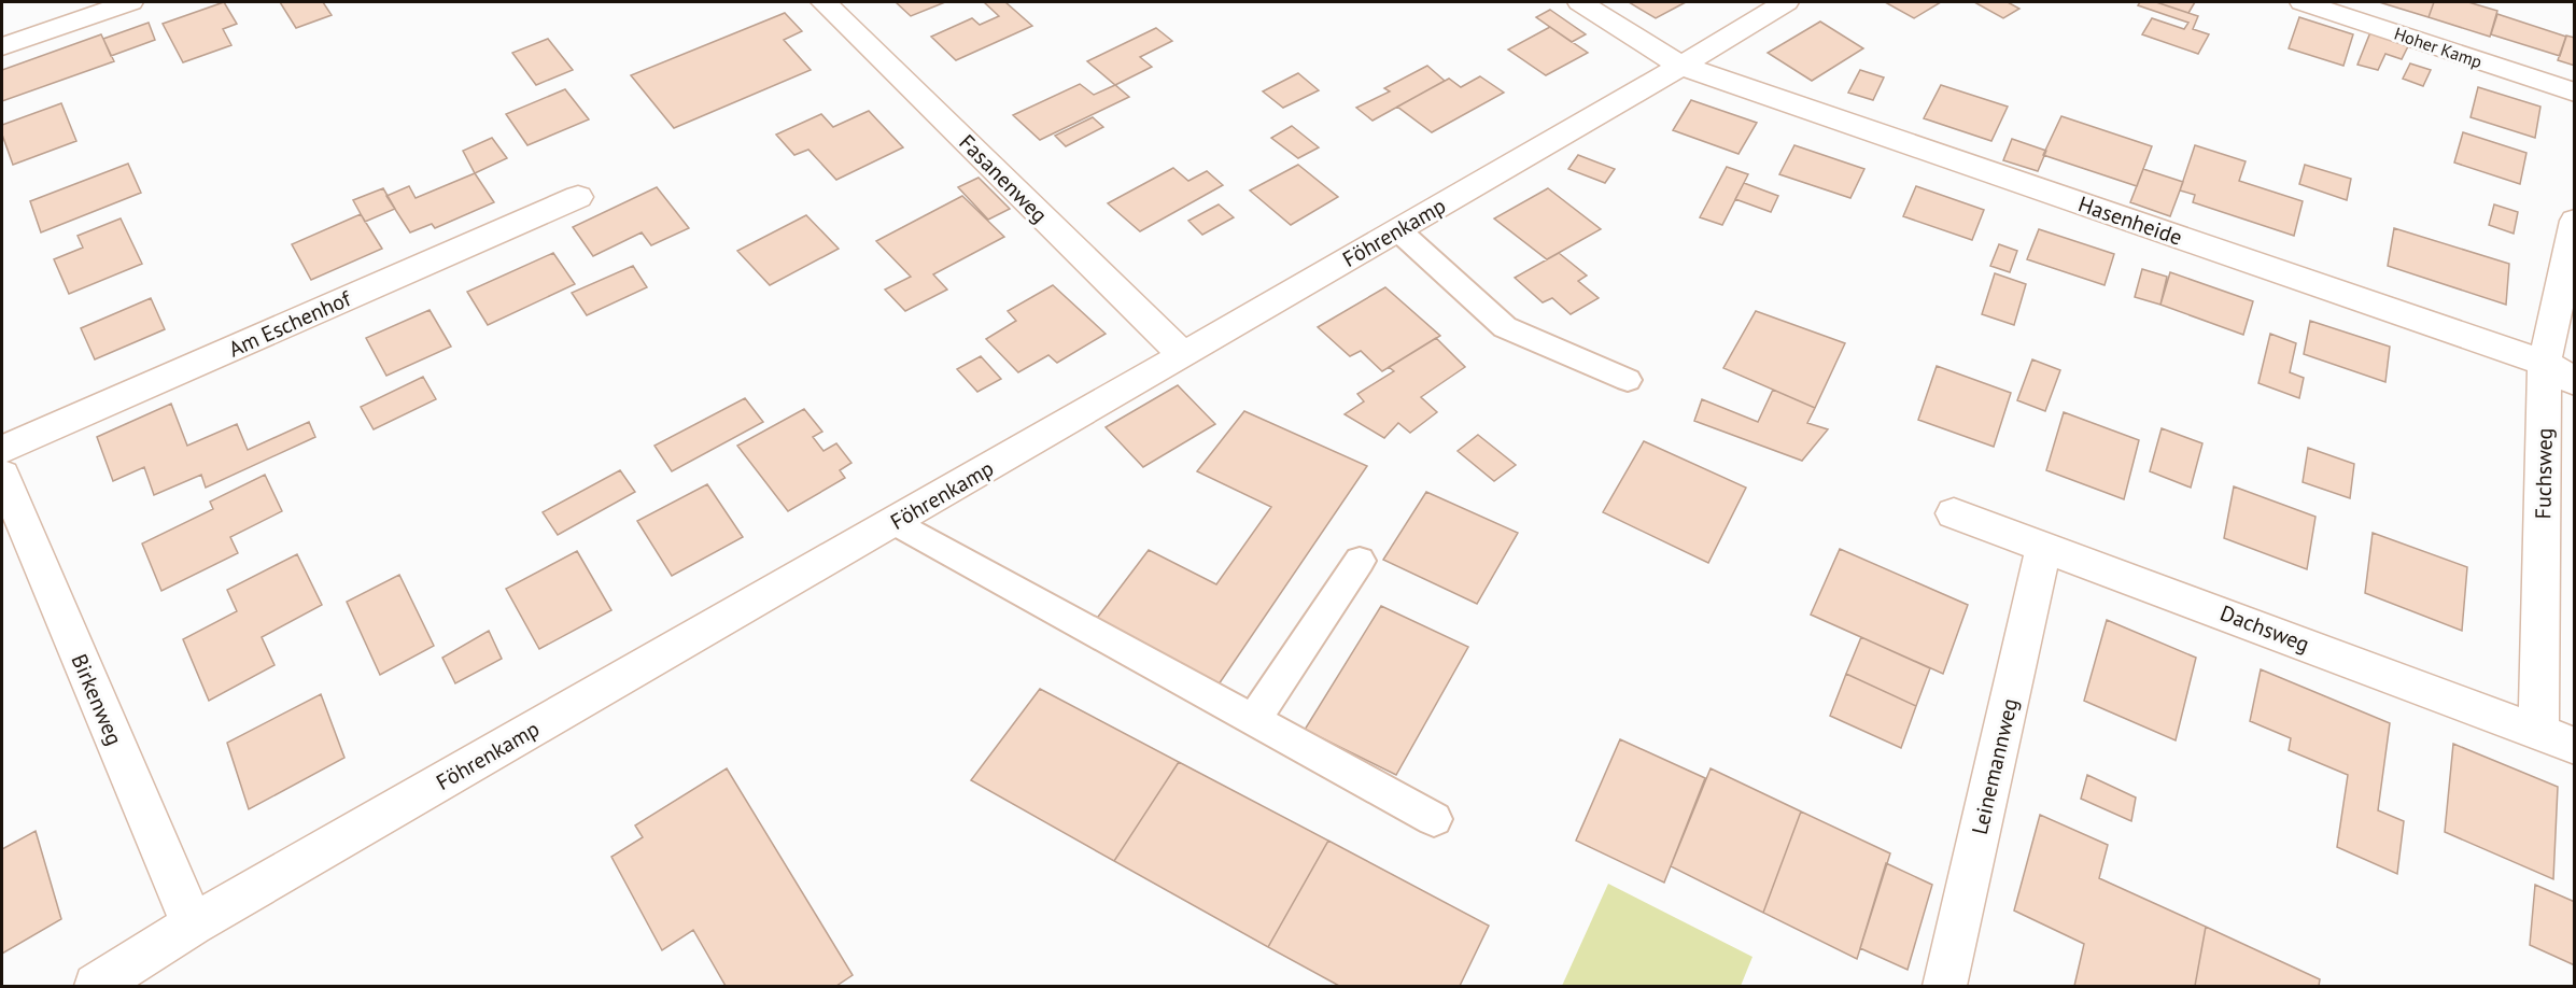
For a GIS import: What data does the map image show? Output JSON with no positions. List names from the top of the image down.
{
  "streets": {
    "street": [
      "Hoher Kamp",
      "Fasanenweg",
      "Hasenheide",
      "Föhrenkamp",
      "Am Eschenhof",
      "Fuchsweg",
      "Dachsweg",
      "Birkenweg",
      "Leinemannweg"
    ]
  },
  "crossings": [
    ["Fasanenweg", "Föhrenkamp"],
    ["Hasenheide", "Föhrenkamp"],
    ["Hasenheide", "Fuchsweg"],
    ["Föhrenkamp", "Birkenweg"],
    ["Fuchsweg", "Dachsweg"],
    ["Dachsweg", "Leinemannweg"]
  ]
}
